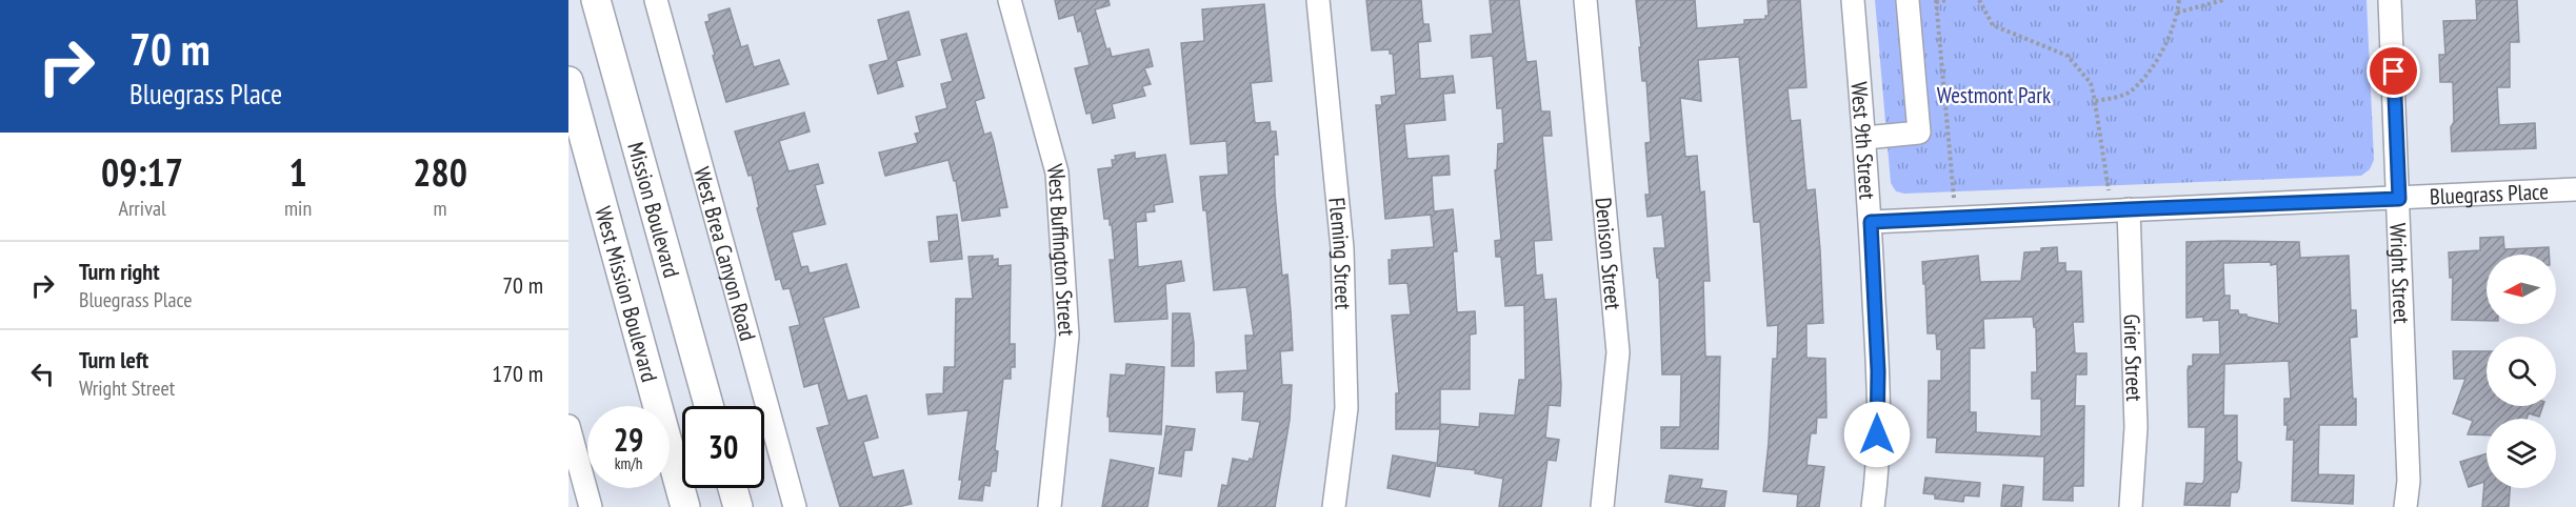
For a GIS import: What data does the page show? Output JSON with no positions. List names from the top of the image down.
{
  "streets": {
    "main road": ["Mission Boulevard", "West Mission Boulevard"],
    "street": [
      "West 9th Street",
      "Bluegrass Place",
      "West Buffington Street",
      "West Brea Canyon Road",
      "Fleming Street",
      "Denison Street",
      "Wright Street",
      "Grier Street"
    ]
  },
  "crossings": [
    ["West 9th Street", "Bluegrass Place"],
    ["Bluegrass Place", "Wright Street"],
    ["Bluegrass Place", "Grier Street"]
  ],
  "parks": ["Westmont Park"],
  "north": "left",
  "page": {
    "turn": ["70 m", "Bluegrass Place"],
    "eta": [
      "09:17",
      "Arrival",
      "1",
      "min",
      "280",
      "m"
    ],
    "list": [
      {
        "name": "Turn right",
        "note": "Bluegrass Place",
        "value": "70 m"
      },
      {
        "name": "Turn left",
        "note": "Wright Street",
        "value": "170 m"
      }
    ],
    "speed": "29 km/h",
    "limit": "30"
  }
}
